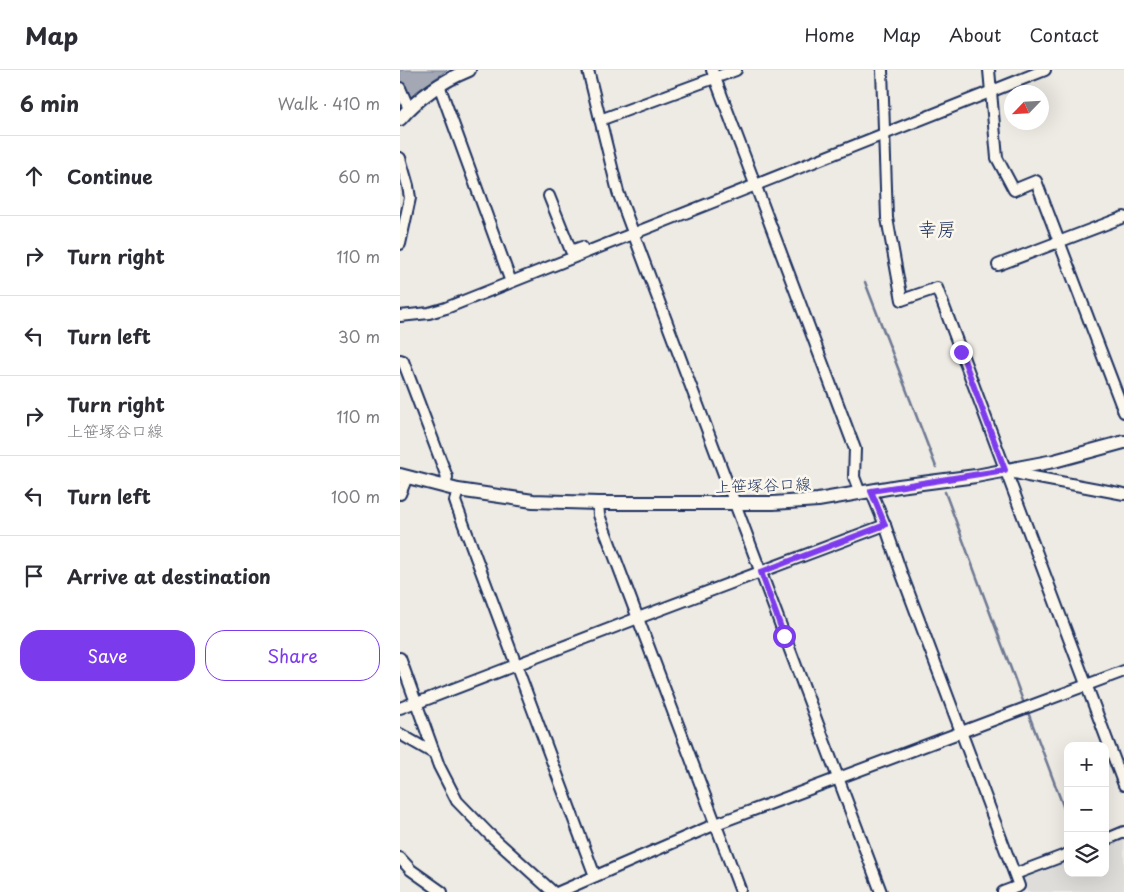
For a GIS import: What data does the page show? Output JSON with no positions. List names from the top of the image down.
{
  "streets": {
    "main road": ["上笹塚谷口線"]
  },
  "districts": ["幸房"],
  "north": "bottom left",
  "page": {
    "header": "Map",
    "nav": [
      "Home",
      "Map",
      "About",
      "Contact"
    ],
    "heading": ["6 min", "Walk · 410 m"],
    "list": [
      ["Continue", "60 m"],
      ["Turn right", "110 m"],
      ["Turn left", "30 m"],
      ["Turn right", "上笹塚谷口線", "110 m"],
      ["Turn left", "100 m"],
      "Arrive at destination"
    ],
    "buttons": ["Save", "Share"],
    "map_buttons": ["+", "−"]
  }
}
